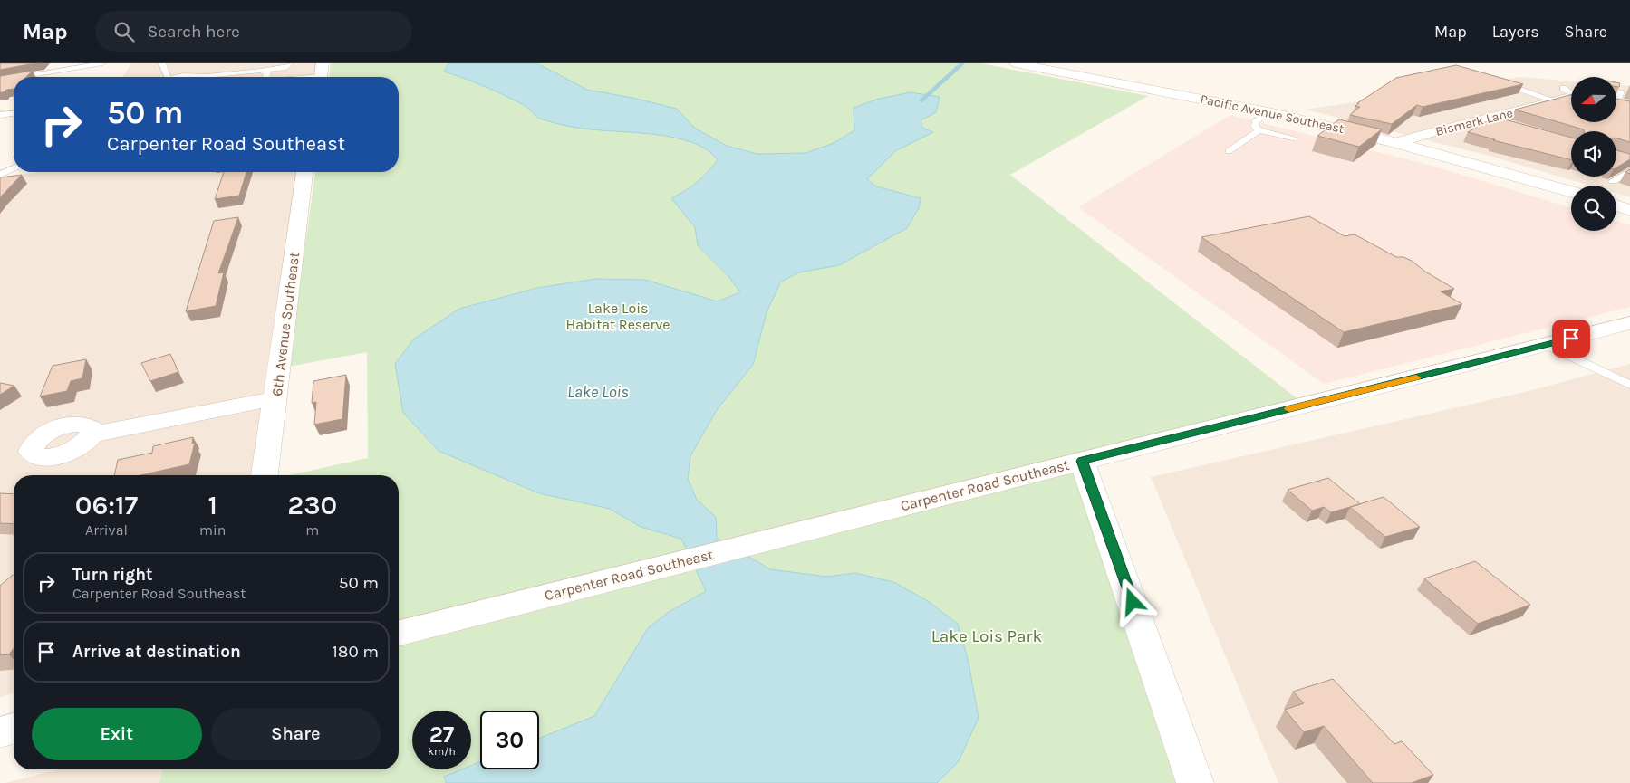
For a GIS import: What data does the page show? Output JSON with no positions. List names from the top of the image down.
{
  "streets": {
    "main road": [
      "Pacific Avenue Southeast",
      "Bismark Lane",
      "6th Avenue Southeast",
      "Carpenter Road Southeast"
    ]
  },
  "crossings": [
    ["Pacific Avenue Southeast", "Bismark Lane"]
  ],
  "water": ["Lake Lois"],
  "parks": ["Lake Lois Habitat Reserve", "Lake Lois Park"],
  "north": "left",
  "page": {
    "header": "Map",
    "search": "Search here",
    "nav": ["Map", "Layers", "Share"],
    "turn": ["50 m", "Carpenter Road Southeast"],
    "eta": [
      "06:17",
      "Arrival",
      "1",
      "min",
      "230",
      "m"
    ],
    "list": [
      {
        "name": "Turn right",
        "note": "Carpenter Road Southeast",
        "value": "50 m"
      },
      {
        "name": "Arrive at destination",
        "value": "180 m"
      }
    ],
    "buttons": ["Exit", "Share"],
    "speed": "27 km/h",
    "limit": "30"
  }
}
